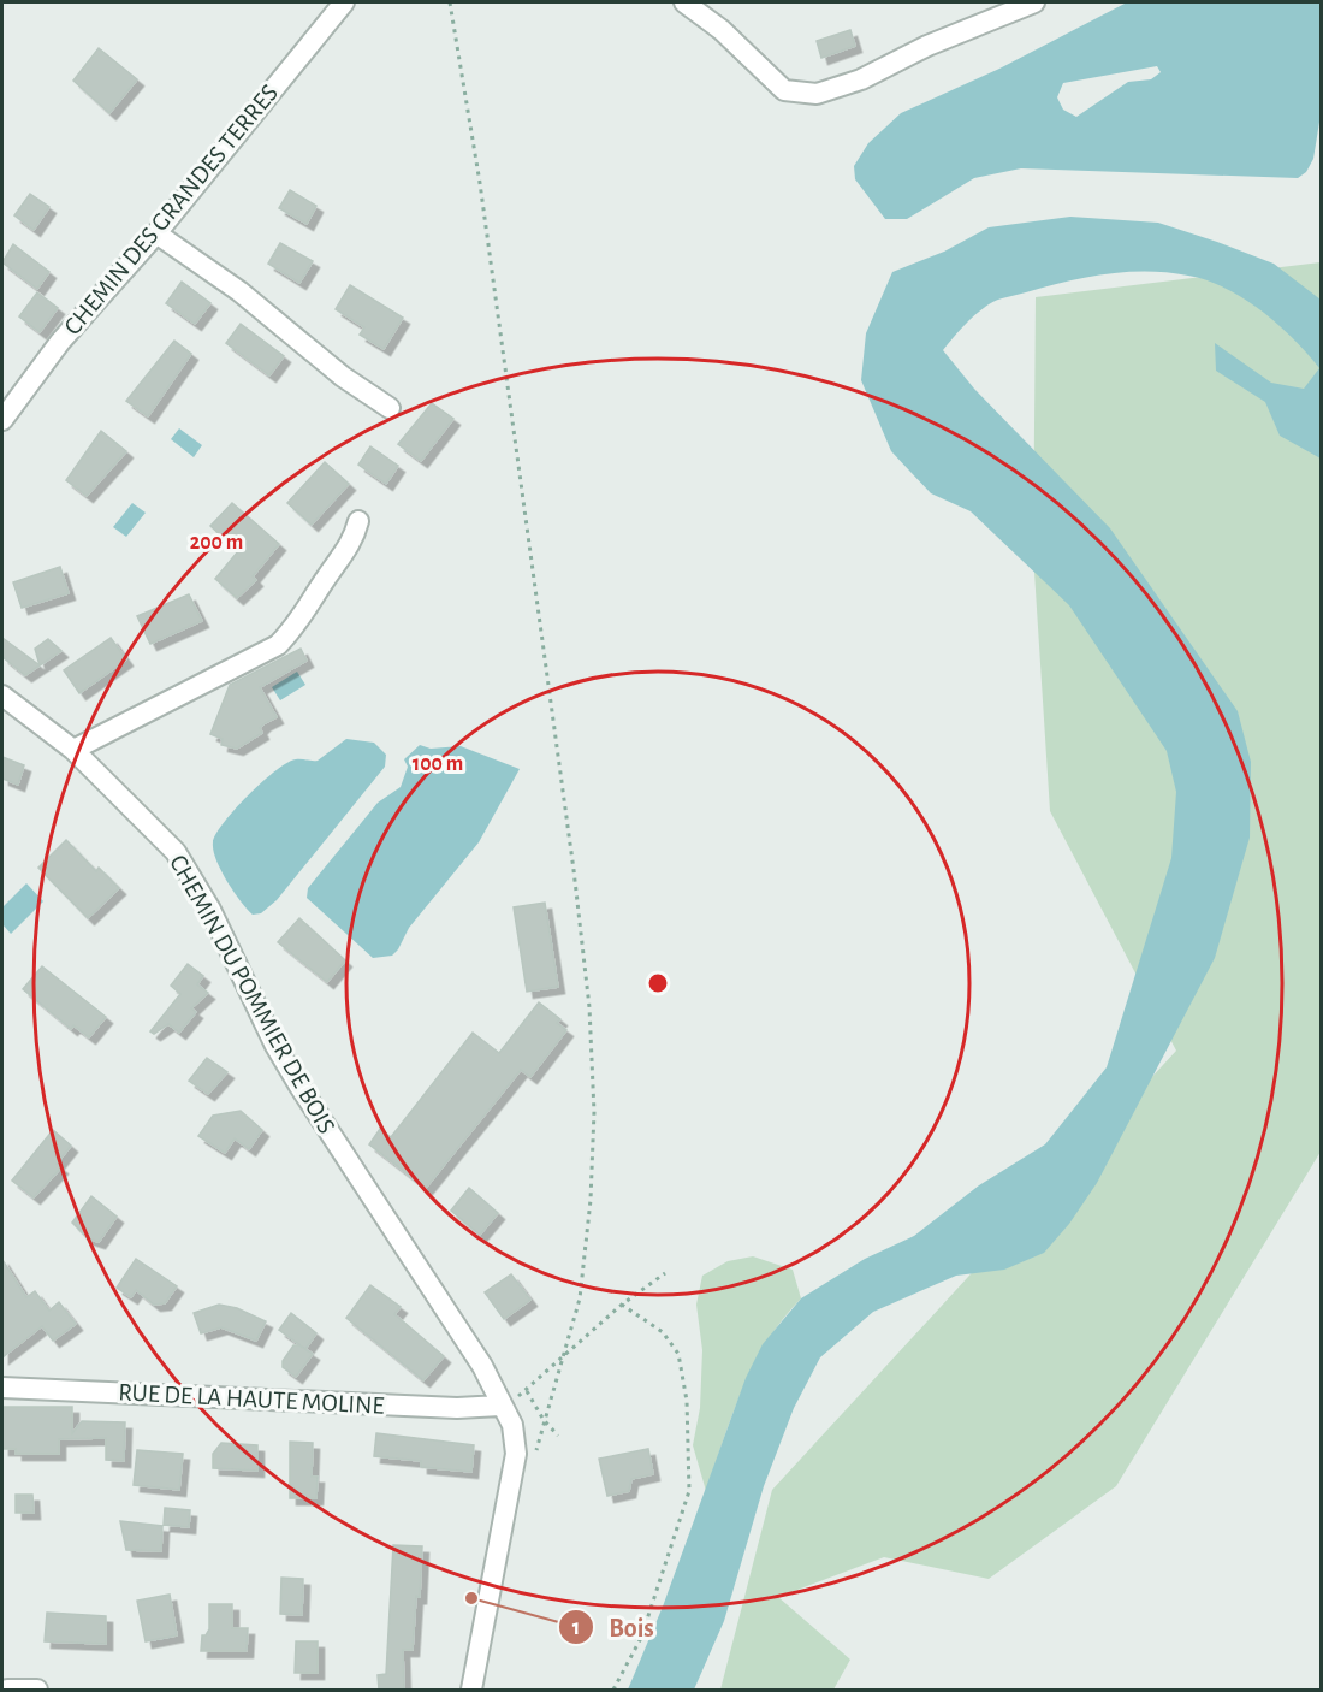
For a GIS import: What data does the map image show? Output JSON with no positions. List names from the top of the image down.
{
  "streets": {
    "street": ["CHEMIN DES GRANDES TERRES", "CHEMIN DU POMMIER DE BOIS", "RUE DE LA HAUTE MOLINE"]
  },
  "crossings": [
    ["CHEMIN DU POMMIER DE BOIS", "RUE DE LA HAUTE MOLINE"]
  ],
  "places": ["Bois"],
  "rings": ["200 m", "100 m"]
}
